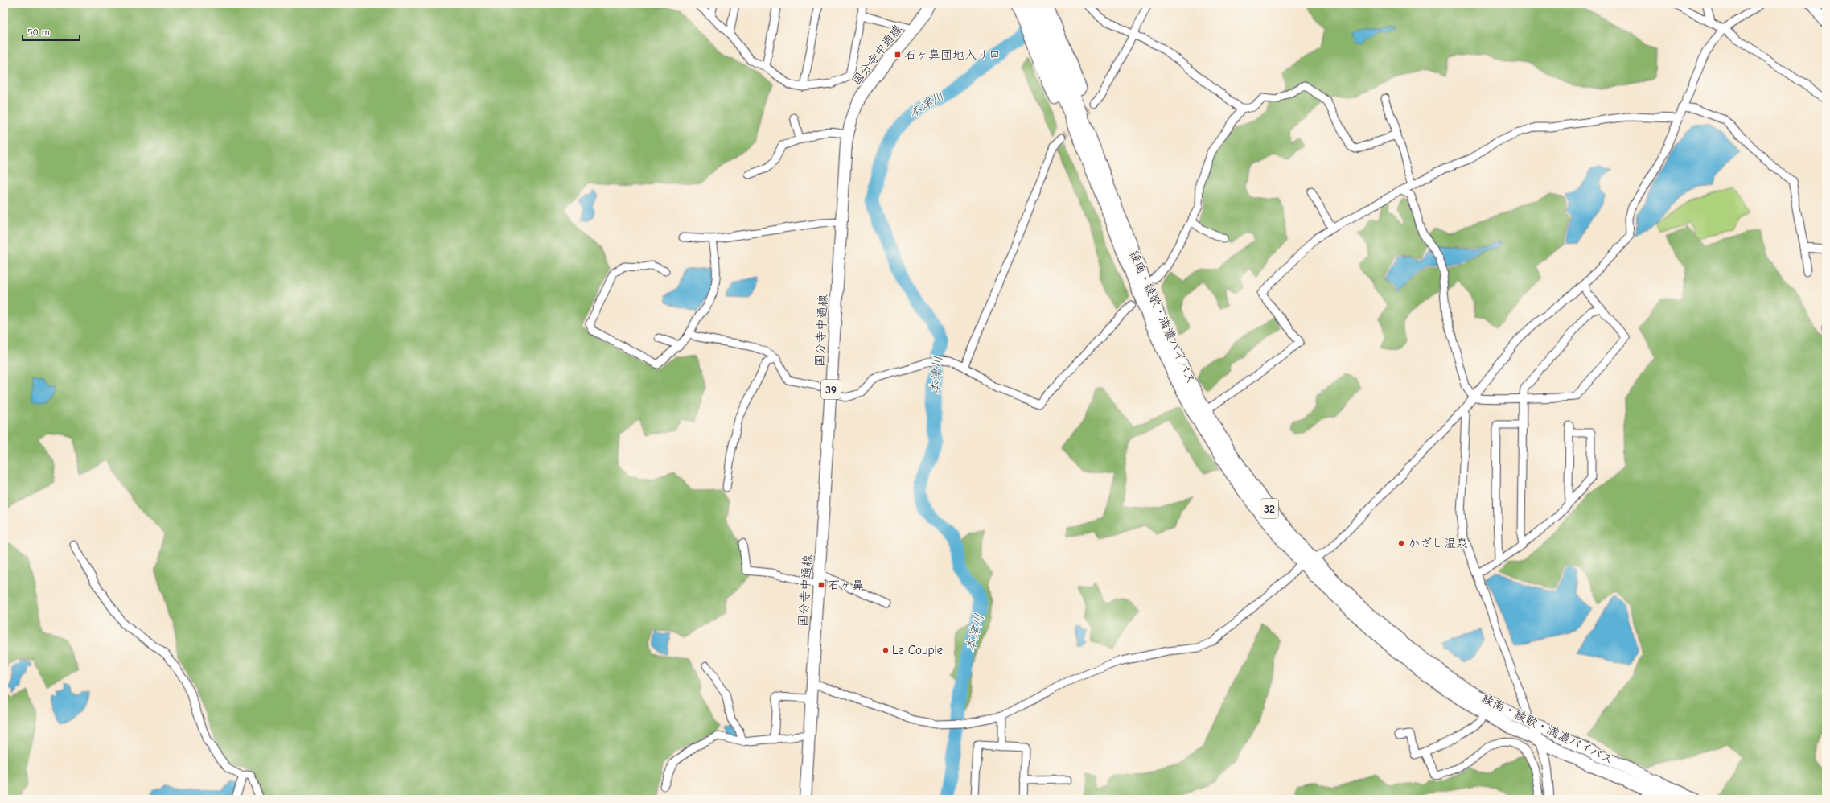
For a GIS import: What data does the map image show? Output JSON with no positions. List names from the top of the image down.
{
  "streets": {
    "highway": ["綾南・綾歌・満濃バイパス", "32"],
    "main road": ["国分寺中通線", "39"]
  },
  "water": ["本津川"],
  "places": {
    "transit": ["石ヶ鼻団地入り口", "石ヶ鼻"],
    "other": ["かざし温泉", "Le Couple"]
  },
  "scale_bar": "50 m"
}
